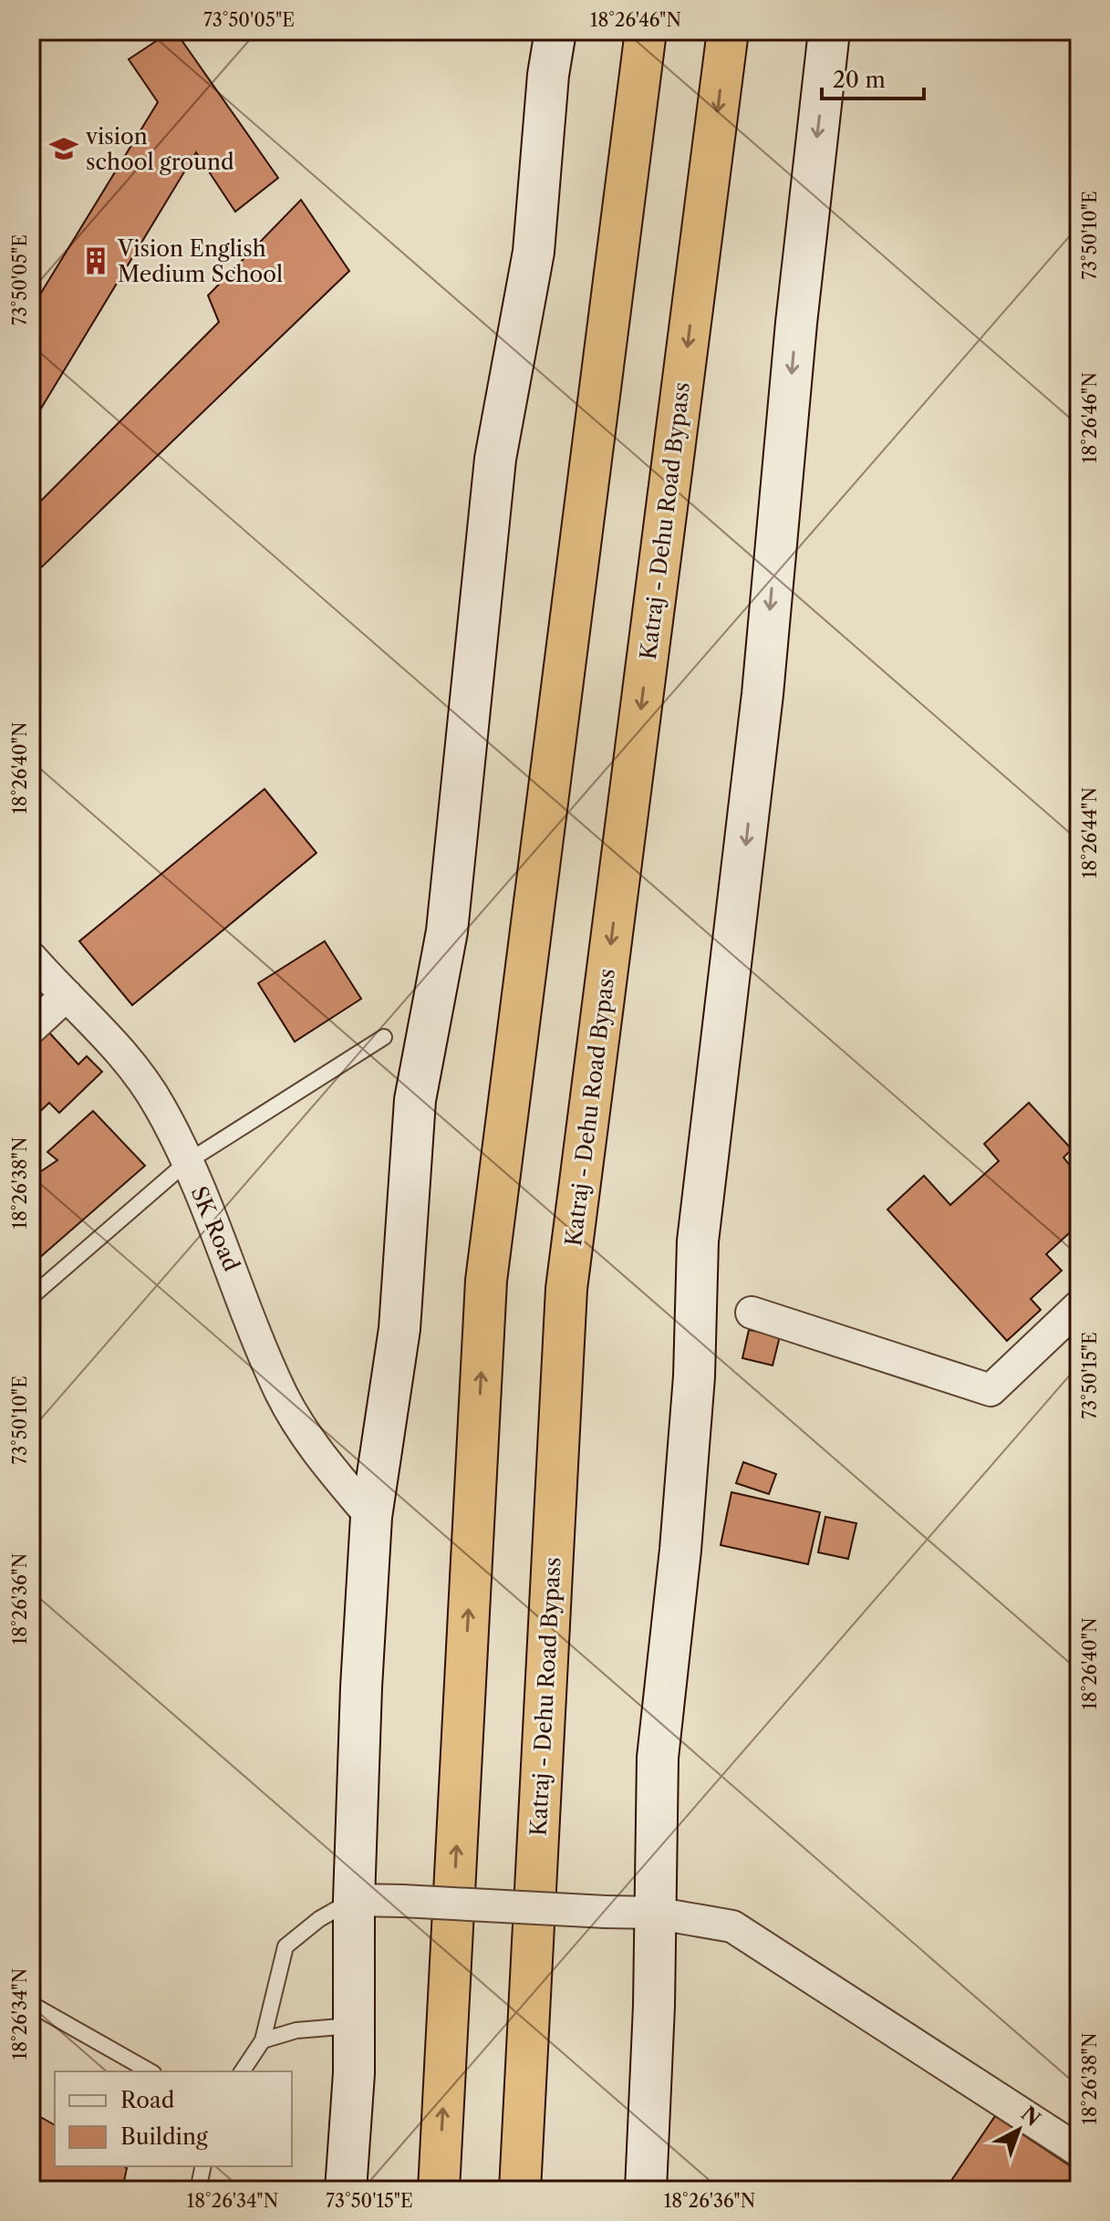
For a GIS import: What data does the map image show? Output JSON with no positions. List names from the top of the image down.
{
  "streets": {
    "highway": ["Katraj - Dehu Road Bypass"],
    "street": ["SK Road"]
  },
  "places": {
    "school or university": ["vision school ground"],
    "building": ["Vision English Medium School"]
  },
  "legend": ["Road", "Building"],
  "scale_bar": "20 m",
  "north": "top right",
  "coordinates": [
    "73°50'05\"E",
    "18°26'46\"N",
    "73°50'10\"E",
    "18°26'40\"N",
    "18°26'44\"N",
    "18°26'38\"N",
    "73°50'15\"E",
    "18°26'36\"N",
    "18°26'34\"N"
  ]
}
